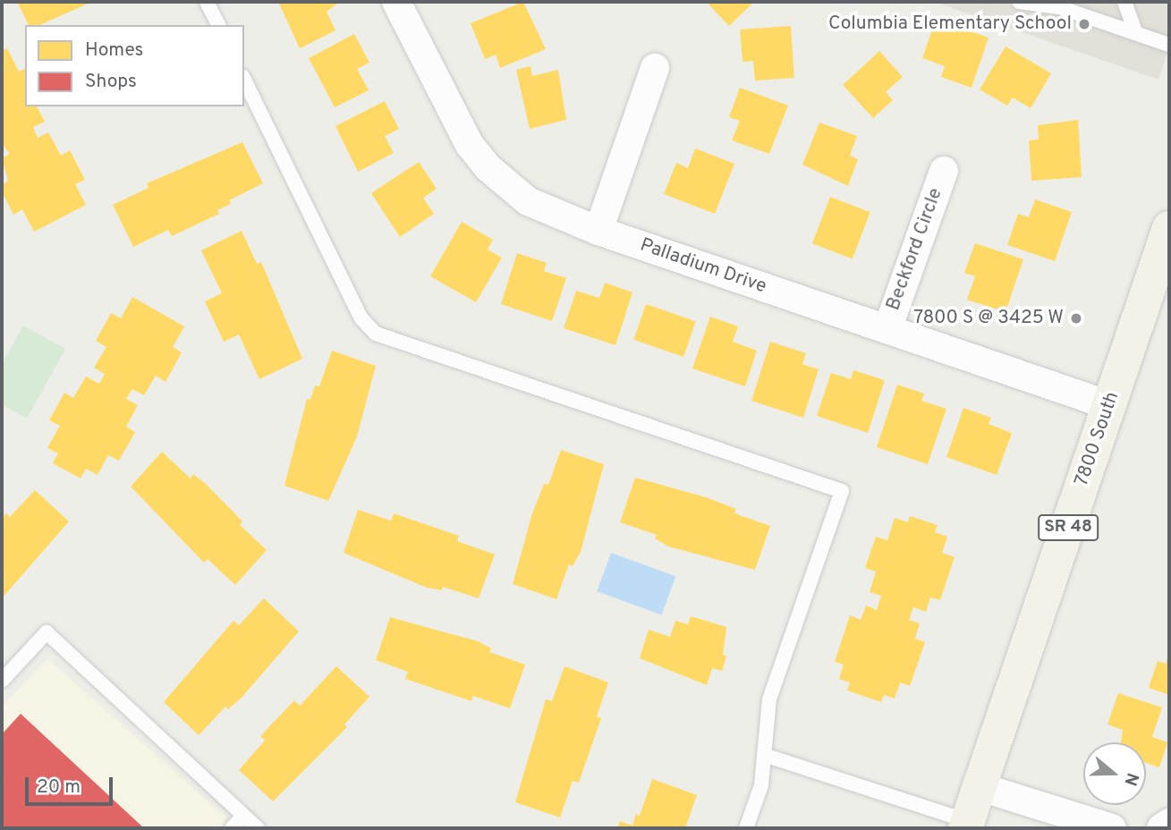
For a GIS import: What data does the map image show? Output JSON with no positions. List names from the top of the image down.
{
  "streets": {
    "main road": ["7800 South", "SR 48"],
    "street": ["Beckford Circle", "Palladium Drive"]
  },
  "crossings": [
    ["Beckford Circle", "Palladium Drive"],
    ["Palladium Drive", "7800 South"]
  ],
  "places": ["Columbia Elementary School", "7800 S @ 3425 W"],
  "legend": ["Homes", "Shops"],
  "scale_bar": "20 m",
  "north": "right"
}
